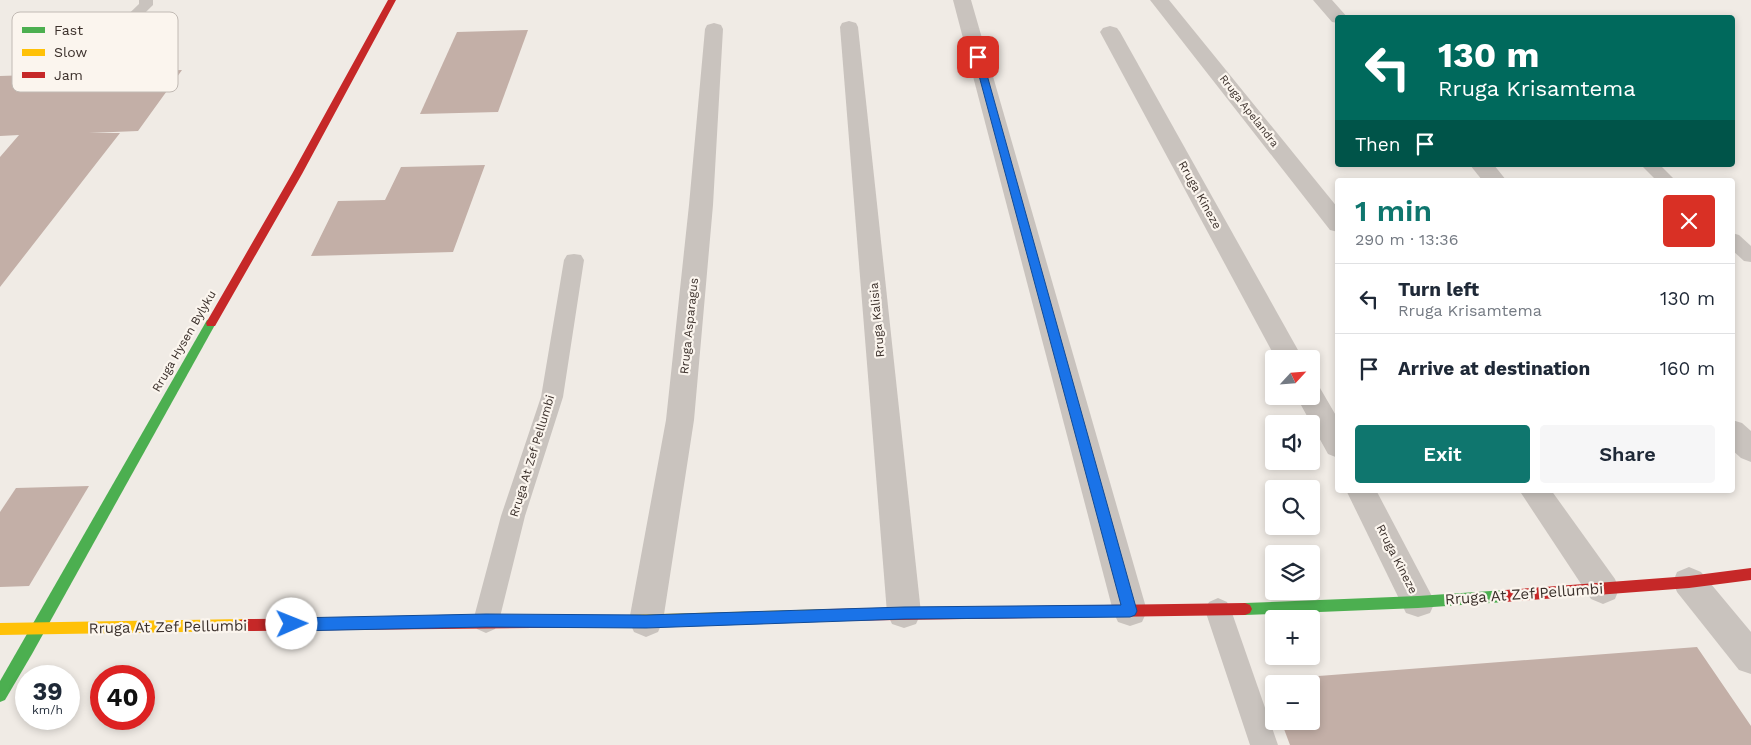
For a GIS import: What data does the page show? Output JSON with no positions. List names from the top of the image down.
{
  "streets": {
    "street": [
      "Rruga Apelandra",
      "Rruga Kineze",
      "Rruga Kalisia",
      "Rruga Asparagus",
      "Rruga Hysen Bylyku",
      "Rruga At Zef Pellumbi"
    ]
  },
  "crossings": [
    ["Rruga Kineze", "Rruga At Zef Pellumbi"],
    ["Rruga Kalisia", "Rruga At Zef Pellumbi"],
    ["Rruga Asparagus", "Rruga At Zef Pellumbi"],
    ["Rruga Hysen Bylyku", "Rruga At Zef Pellumbi"]
  ],
  "legend": ["Fast", "Slow", "Jam"],
  "north": "top right",
  "page": {
    "turn": ["130 m", "Rruga Krisamtema"],
    "then": "Then",
    "heading": ["1 min", "290 m · 13:36"],
    "list": [
      {
        "name": "Turn left",
        "note": "Rruga Krisamtema",
        "value": "130 m"
      },
      {
        "name": "Arrive at destination",
        "value": "160 m"
      }
    ],
    "map_buttons": ["+", "−"],
    "buttons": ["Exit", "Share"],
    "speed": "39 km/h",
    "limit": "40"
  }
}
